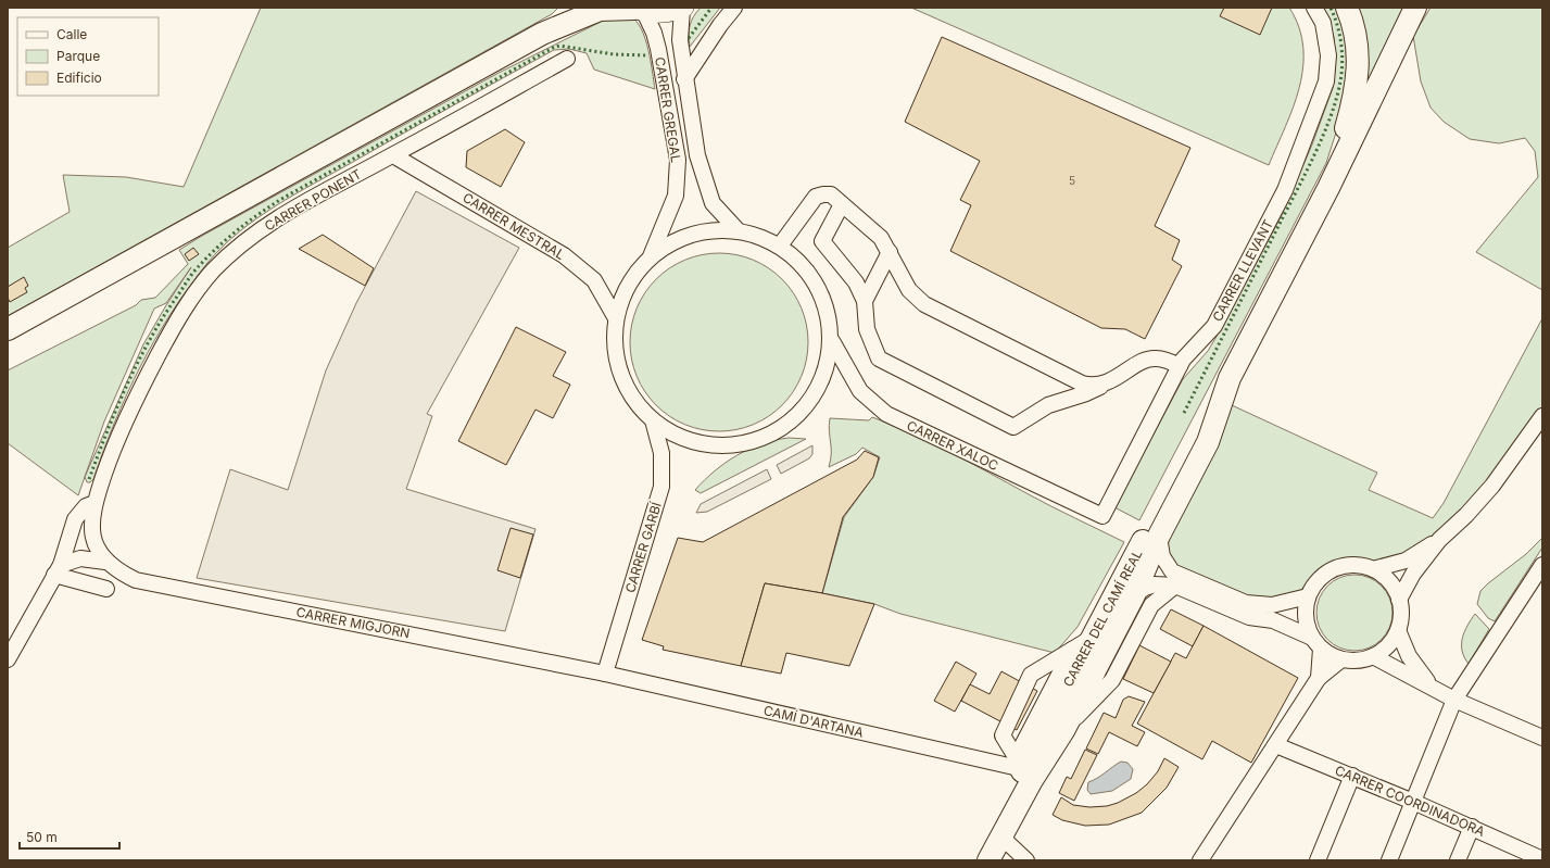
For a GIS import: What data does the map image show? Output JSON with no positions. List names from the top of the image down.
{
  "streets": {
    "highway": ["CARRER DEL CAMÍ REAL"],
    "street": [
      "CARRER GREGAL",
      "CARRER PONENT",
      "CARRER MESTRAL",
      "CARRER LLEVANT",
      "CARRER XALOC",
      "CARRER GARBÍ",
      "CARRER MIGJORN",
      "CAMÍ D'ARTANA",
      "CARRER COORDINADORA"
    ]
  },
  "crossings": [
    ["CARRER PONENT", "CARRER MESTRAL"],
    ["CARRER PONENT", "CARRER MIGJORN"],
    ["CARRER LLEVANT", "CARRER XALOC"],
    ["CARRER GARBÍ", "CARRER MIGJORN"],
    ["CARRER GARBÍ", "CAMÍ D'ARTANA"],
    ["CARRER DEL CAMÍ REAL", "CAMÍ D'ARTANA"],
    ["CARRER MIGJORN", "CAMÍ D'ARTANA"]
  ],
  "house_numbers": ["5"],
  "legend": ["Calle", "Parque", "Edificio"],
  "scale_bar": "50 m"
}
